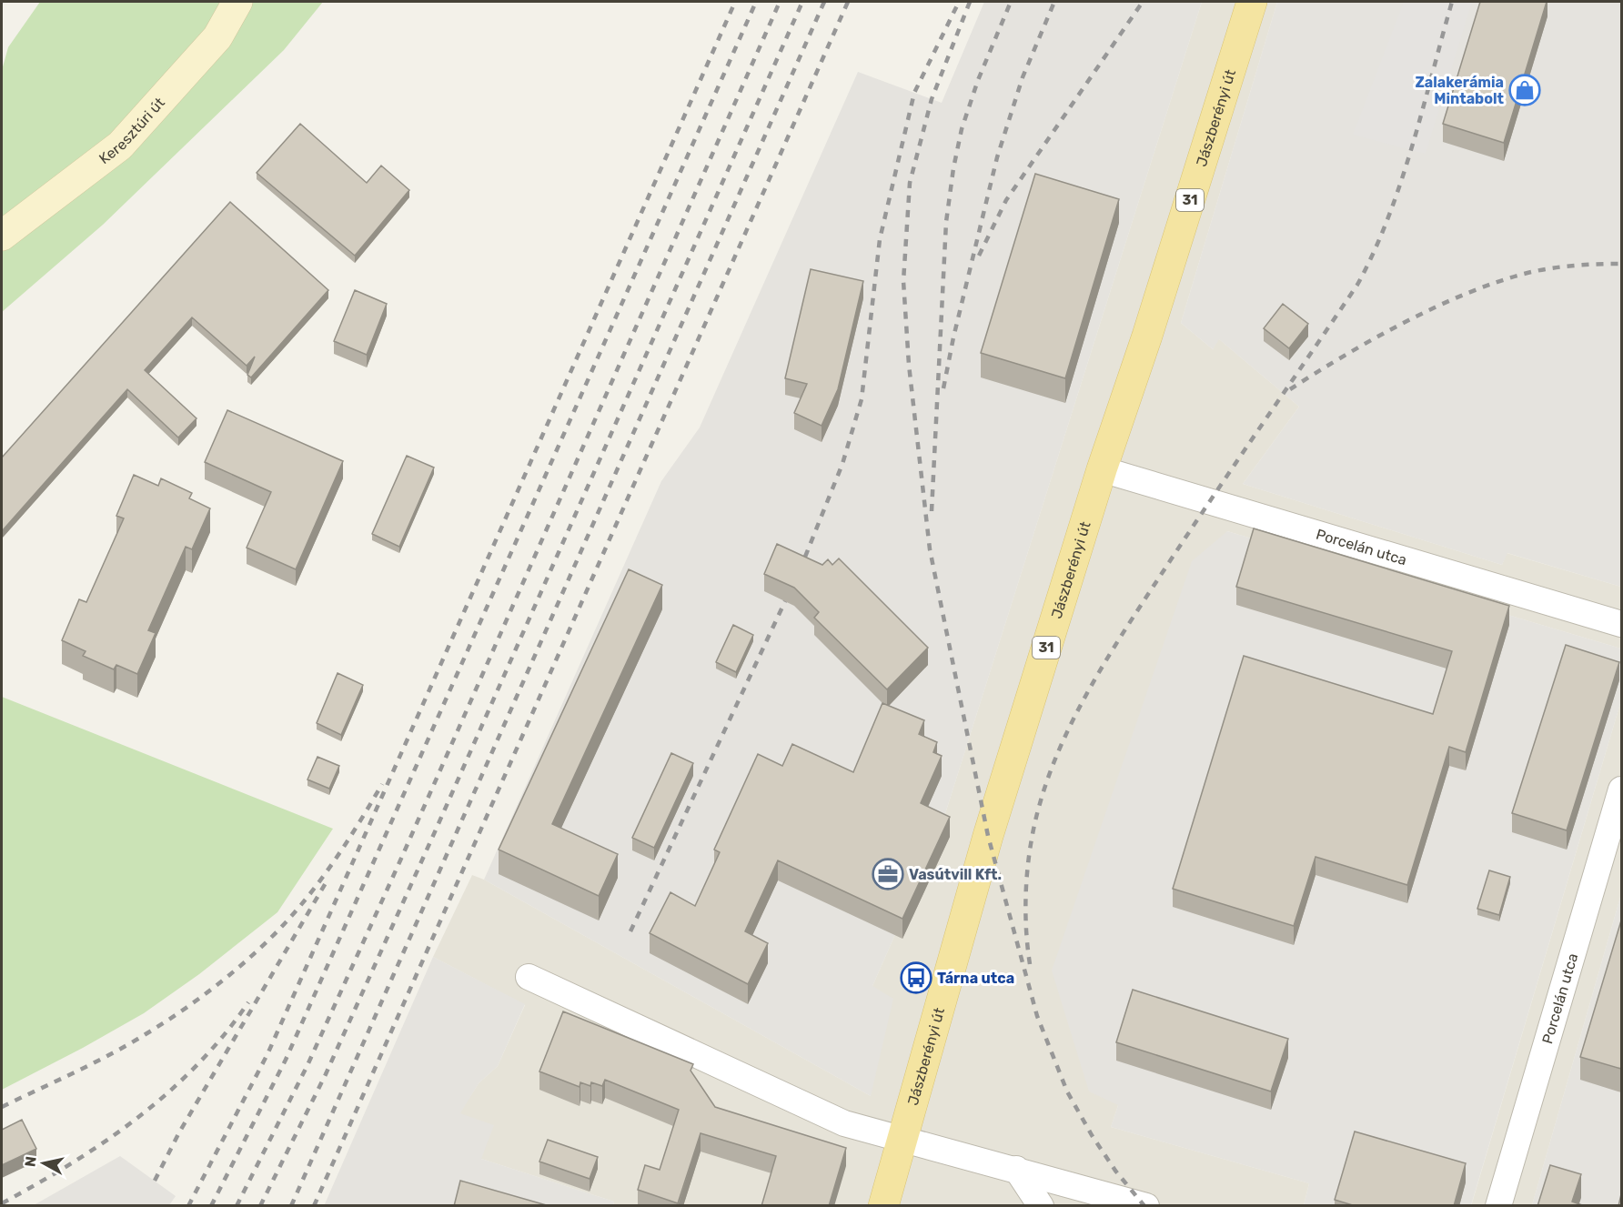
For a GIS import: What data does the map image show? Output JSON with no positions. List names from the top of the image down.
{
  "streets": {
    "main road": ["Jászberényi út", "Keresztúri út", "31"],
    "street": ["Porcelán utca"]
  },
  "crossings": [
    ["Jászberényi út", "Porcelán utca"]
  ],
  "places": {
    "shop": ["Zalakerámia Mintabolt"],
    "office": ["Vasútvill Kft."],
    "bus stop": ["Tárna utca"]
  },
  "north": "left"
}
